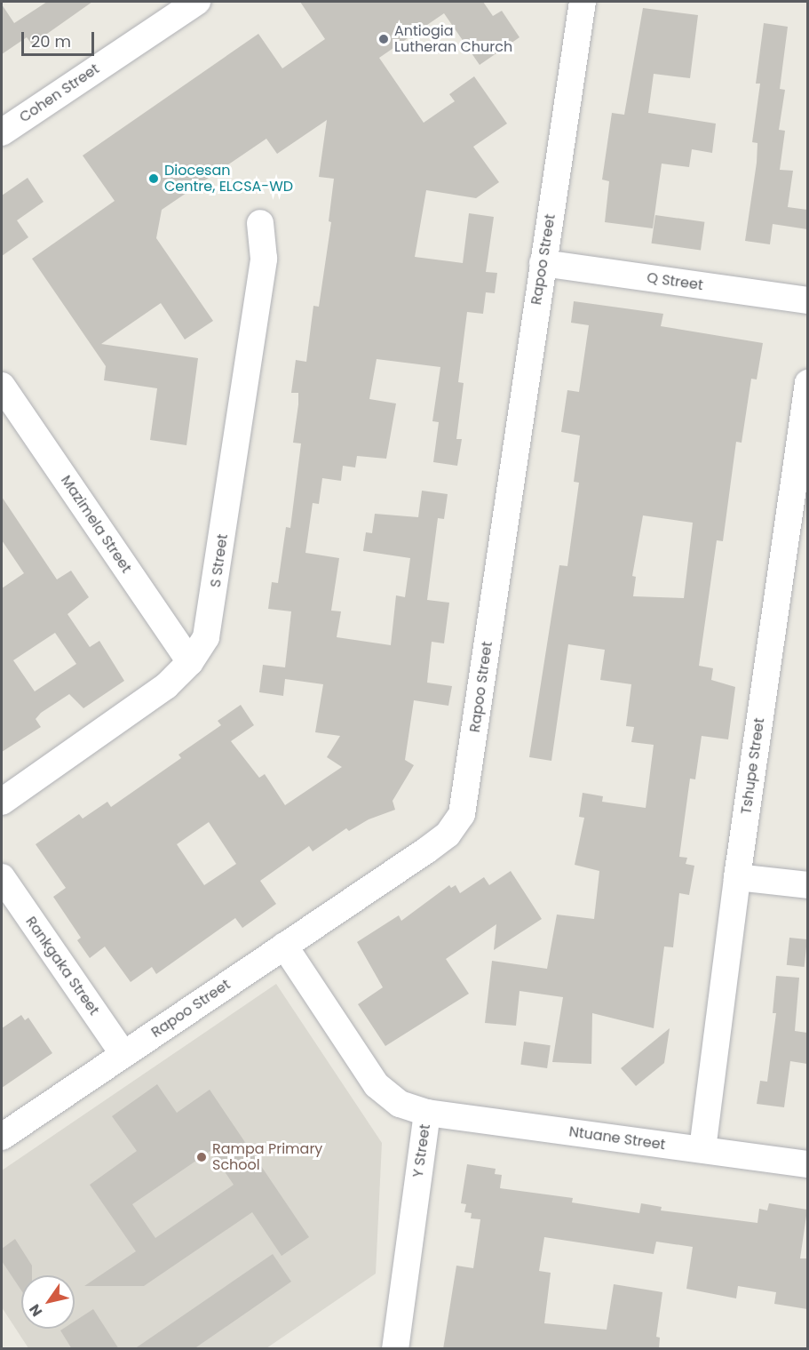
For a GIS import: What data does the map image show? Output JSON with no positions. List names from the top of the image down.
{
  "streets": {
    "street": [
      "Cohen Street",
      "Rapoo Street",
      "Q Street",
      "Mazimela Street",
      "S Street",
      "Tshupe Street",
      "Rankgaka Street",
      "Ntuane Street",
      "Y Street"
    ]
  },
  "crossings": [
    ["Rapoo Street", "Q Street"],
    ["Rapoo Street", "Rankgaka Street"],
    ["Rapoo Street", "Y Street"],
    ["Mazimela Street", "S Street"],
    ["Tshupe Street", "Ntuane Street"],
    ["Ntuane Street", "Y Street"]
  ],
  "places": ["Antiogia Lutheran Church", "Diocesan Centre, ELCSA-WD", "Rampa Primary School"],
  "scale_bar": "20 m",
  "north": "bottom left"
}
